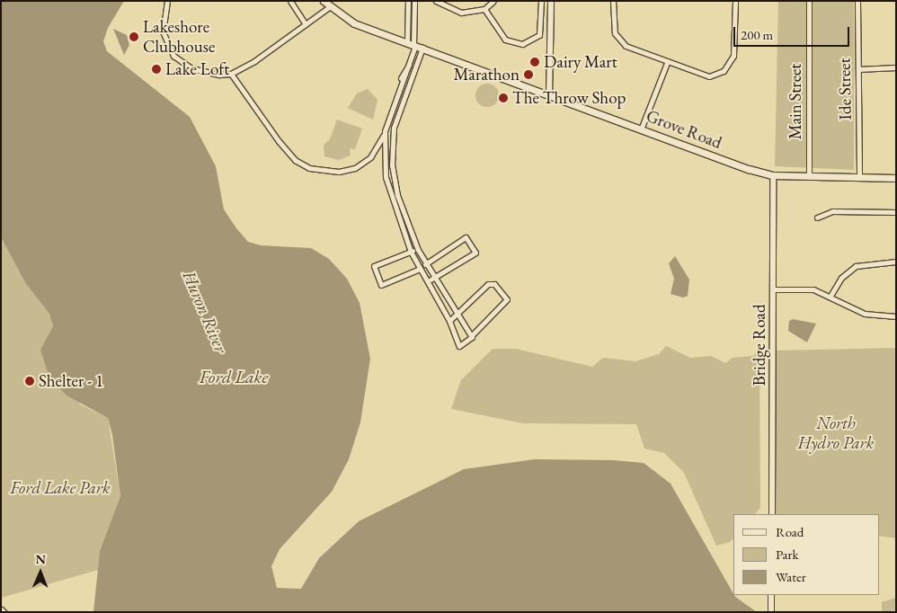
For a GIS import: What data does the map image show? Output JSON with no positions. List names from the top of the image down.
{
  "streets": {
    "main road": ["Grove Road"],
    "street": ["Ide Street", "Main Street", "Bridge Road"]
  },
  "crossings": [
    ["Ide Street", "Grove Road"],
    ["Main Street", "Grove Road"],
    ["Grove Road", "Bridge Road"]
  ],
  "water": ["Huron River", "Ford Lake"],
  "parks": ["North Hydro Park", "Ford Lake Park"],
  "places": [
    "Lakeshore Clubhouse",
    "Dairy Mart",
    "Lake Loft",
    "Marathon",
    "The Throw Shop",
    "Shelter - 1"
  ],
  "legend": ["Road", "Park", "Water"],
  "scale_bar": "200 m",
  "north": "top"
}
